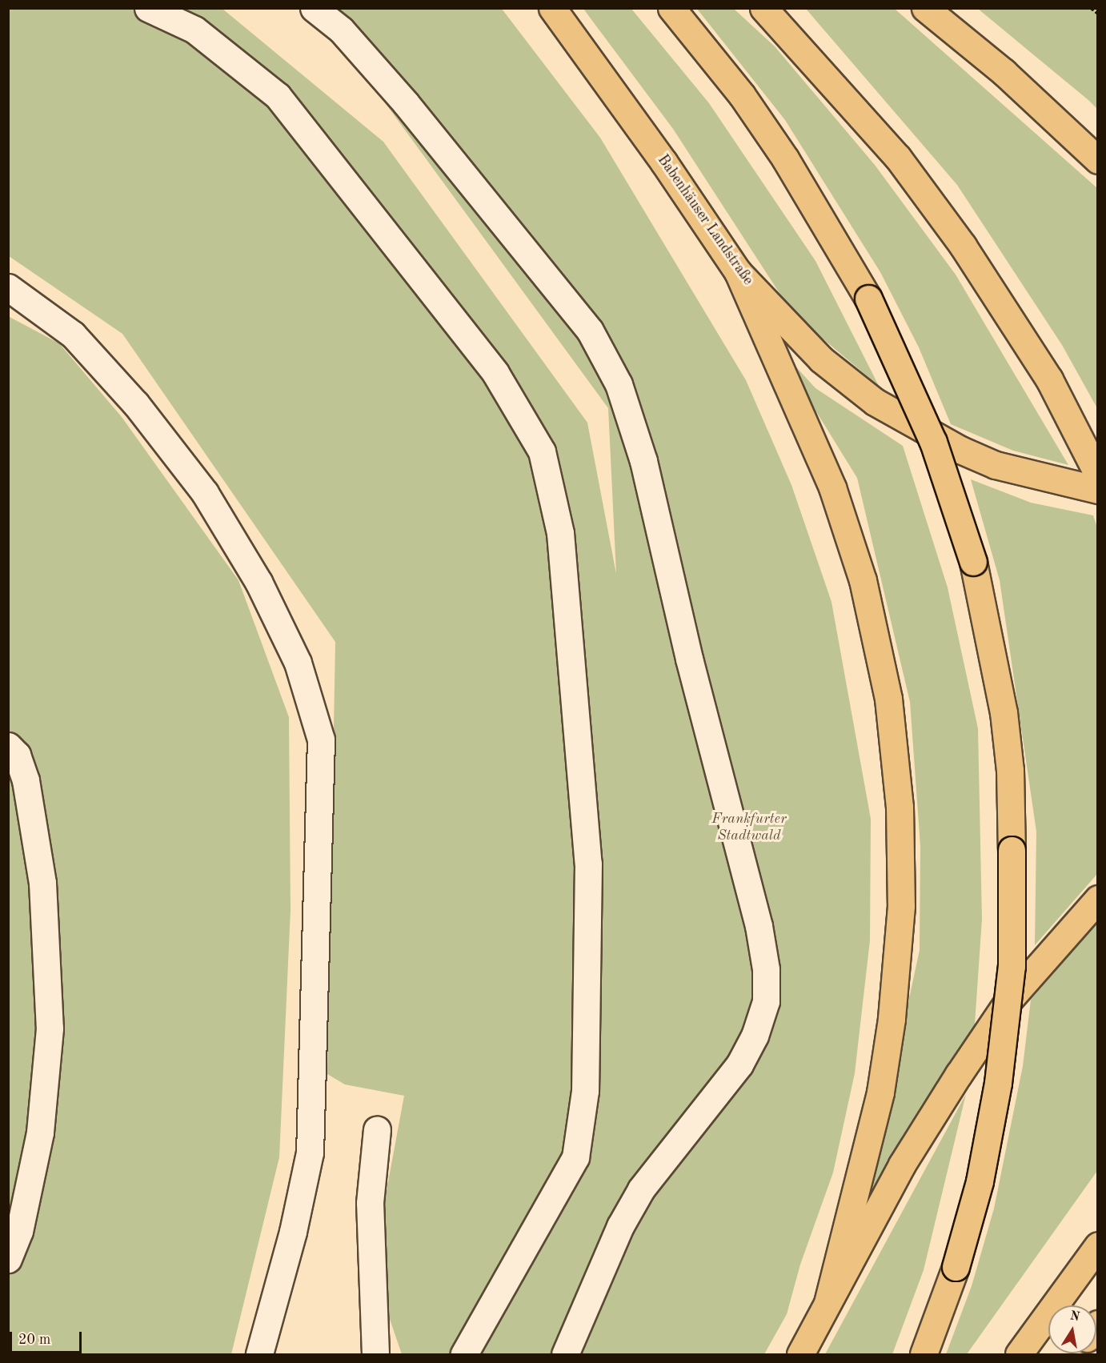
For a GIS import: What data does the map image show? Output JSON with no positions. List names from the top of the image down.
{
  "streets": {
    "highway": ["Babenhäuser Landstraße"]
  },
  "parks": ["Frankfurter Stadtwald"],
  "scale_bar": "20 m",
  "north": "top"
}
